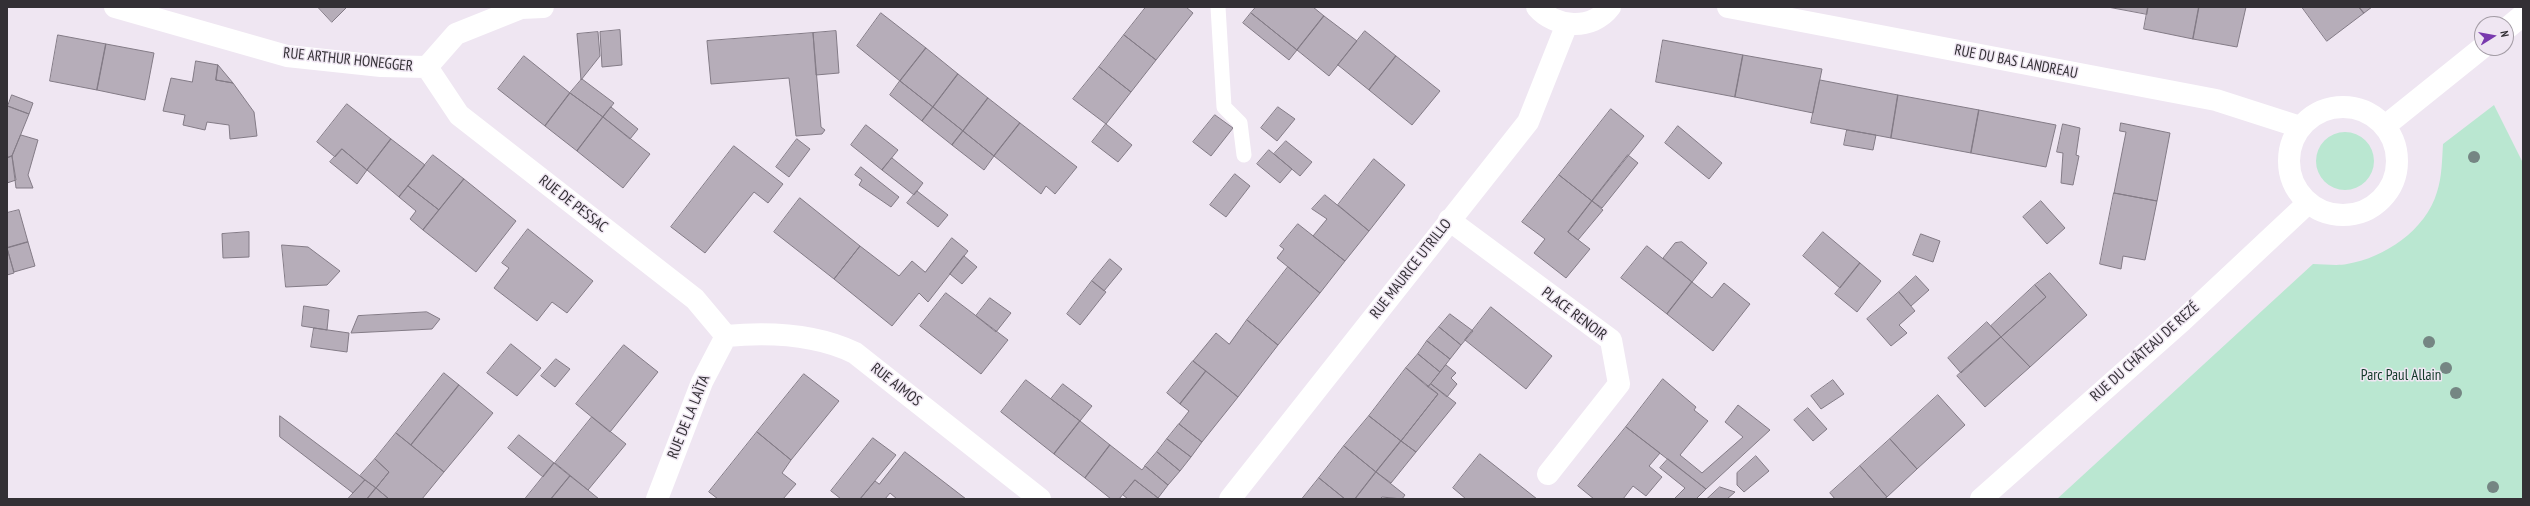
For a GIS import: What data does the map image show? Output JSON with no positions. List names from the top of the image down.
{
  "streets": {
    "street": [
      "RUE ARTHUR HONEGGER",
      "RUE DU BAS LANDREAU",
      "RUE DE PESSAC",
      "RUE MAURICE UTRILLO",
      "PLACE RENOIR",
      "RUE DU CHÂTEAU DE REZÉ",
      "RUE AIMOS",
      "RUE DE LA LAÏTA"
    ]
  },
  "crossings": [
    ["RUE ARTHUR HONEGGER", "RUE DE PESSAC"],
    ["RUE DU BAS LANDREAU", "RUE DU CHÂTEAU DE REZÉ"],
    ["RUE DE PESSAC", "RUE AIMOS"],
    ["RUE DE PESSAC", "RUE DE LA LAÏTA"],
    ["RUE MAURICE UTRILLO", "PLACE RENOIR"],
    ["RUE AIMOS", "RUE DE LA LAÏTA"]
  ],
  "parks": ["Parc Paul Allain"],
  "north": "right"
}
